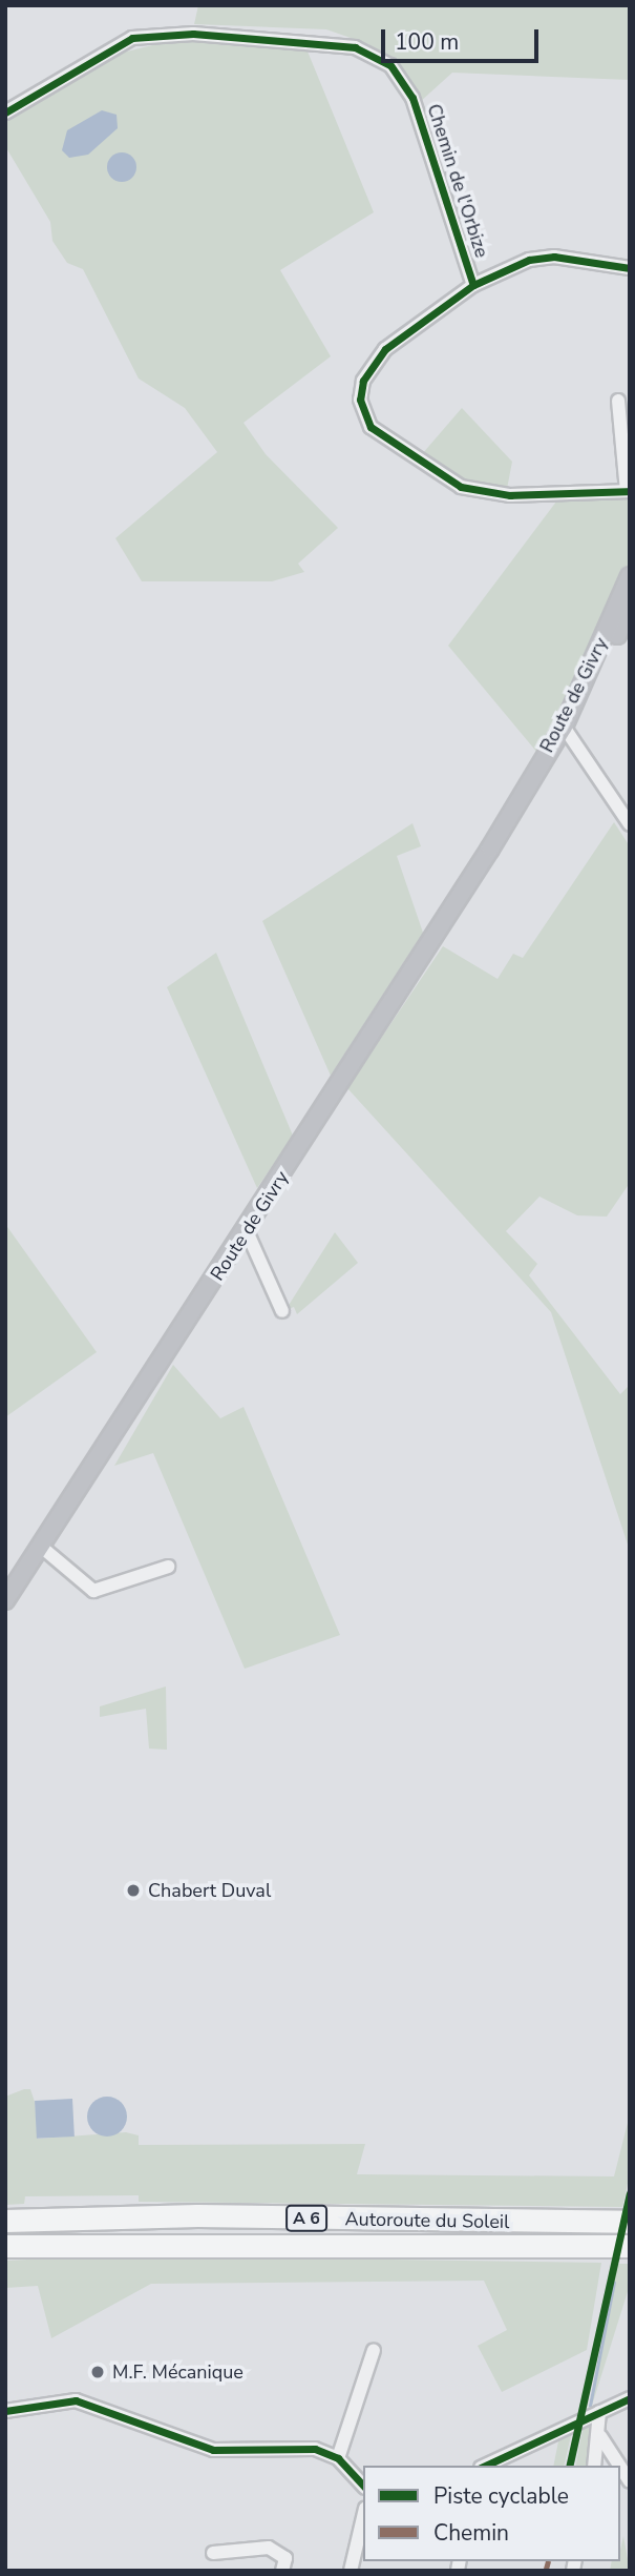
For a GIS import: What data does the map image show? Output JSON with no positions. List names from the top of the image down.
{
  "streets": {
    "highway": ["A 6", "Autoroute du Soleil"],
    "main road": ["Route de Givry"],
    "street": ["Chemin de l'Orbize"]
  },
  "places": ["Chabert Duval", "M.F. Mécanique"],
  "legend": ["Piste cyclable", "Chemin"],
  "scale_bar": "100 m"
}
